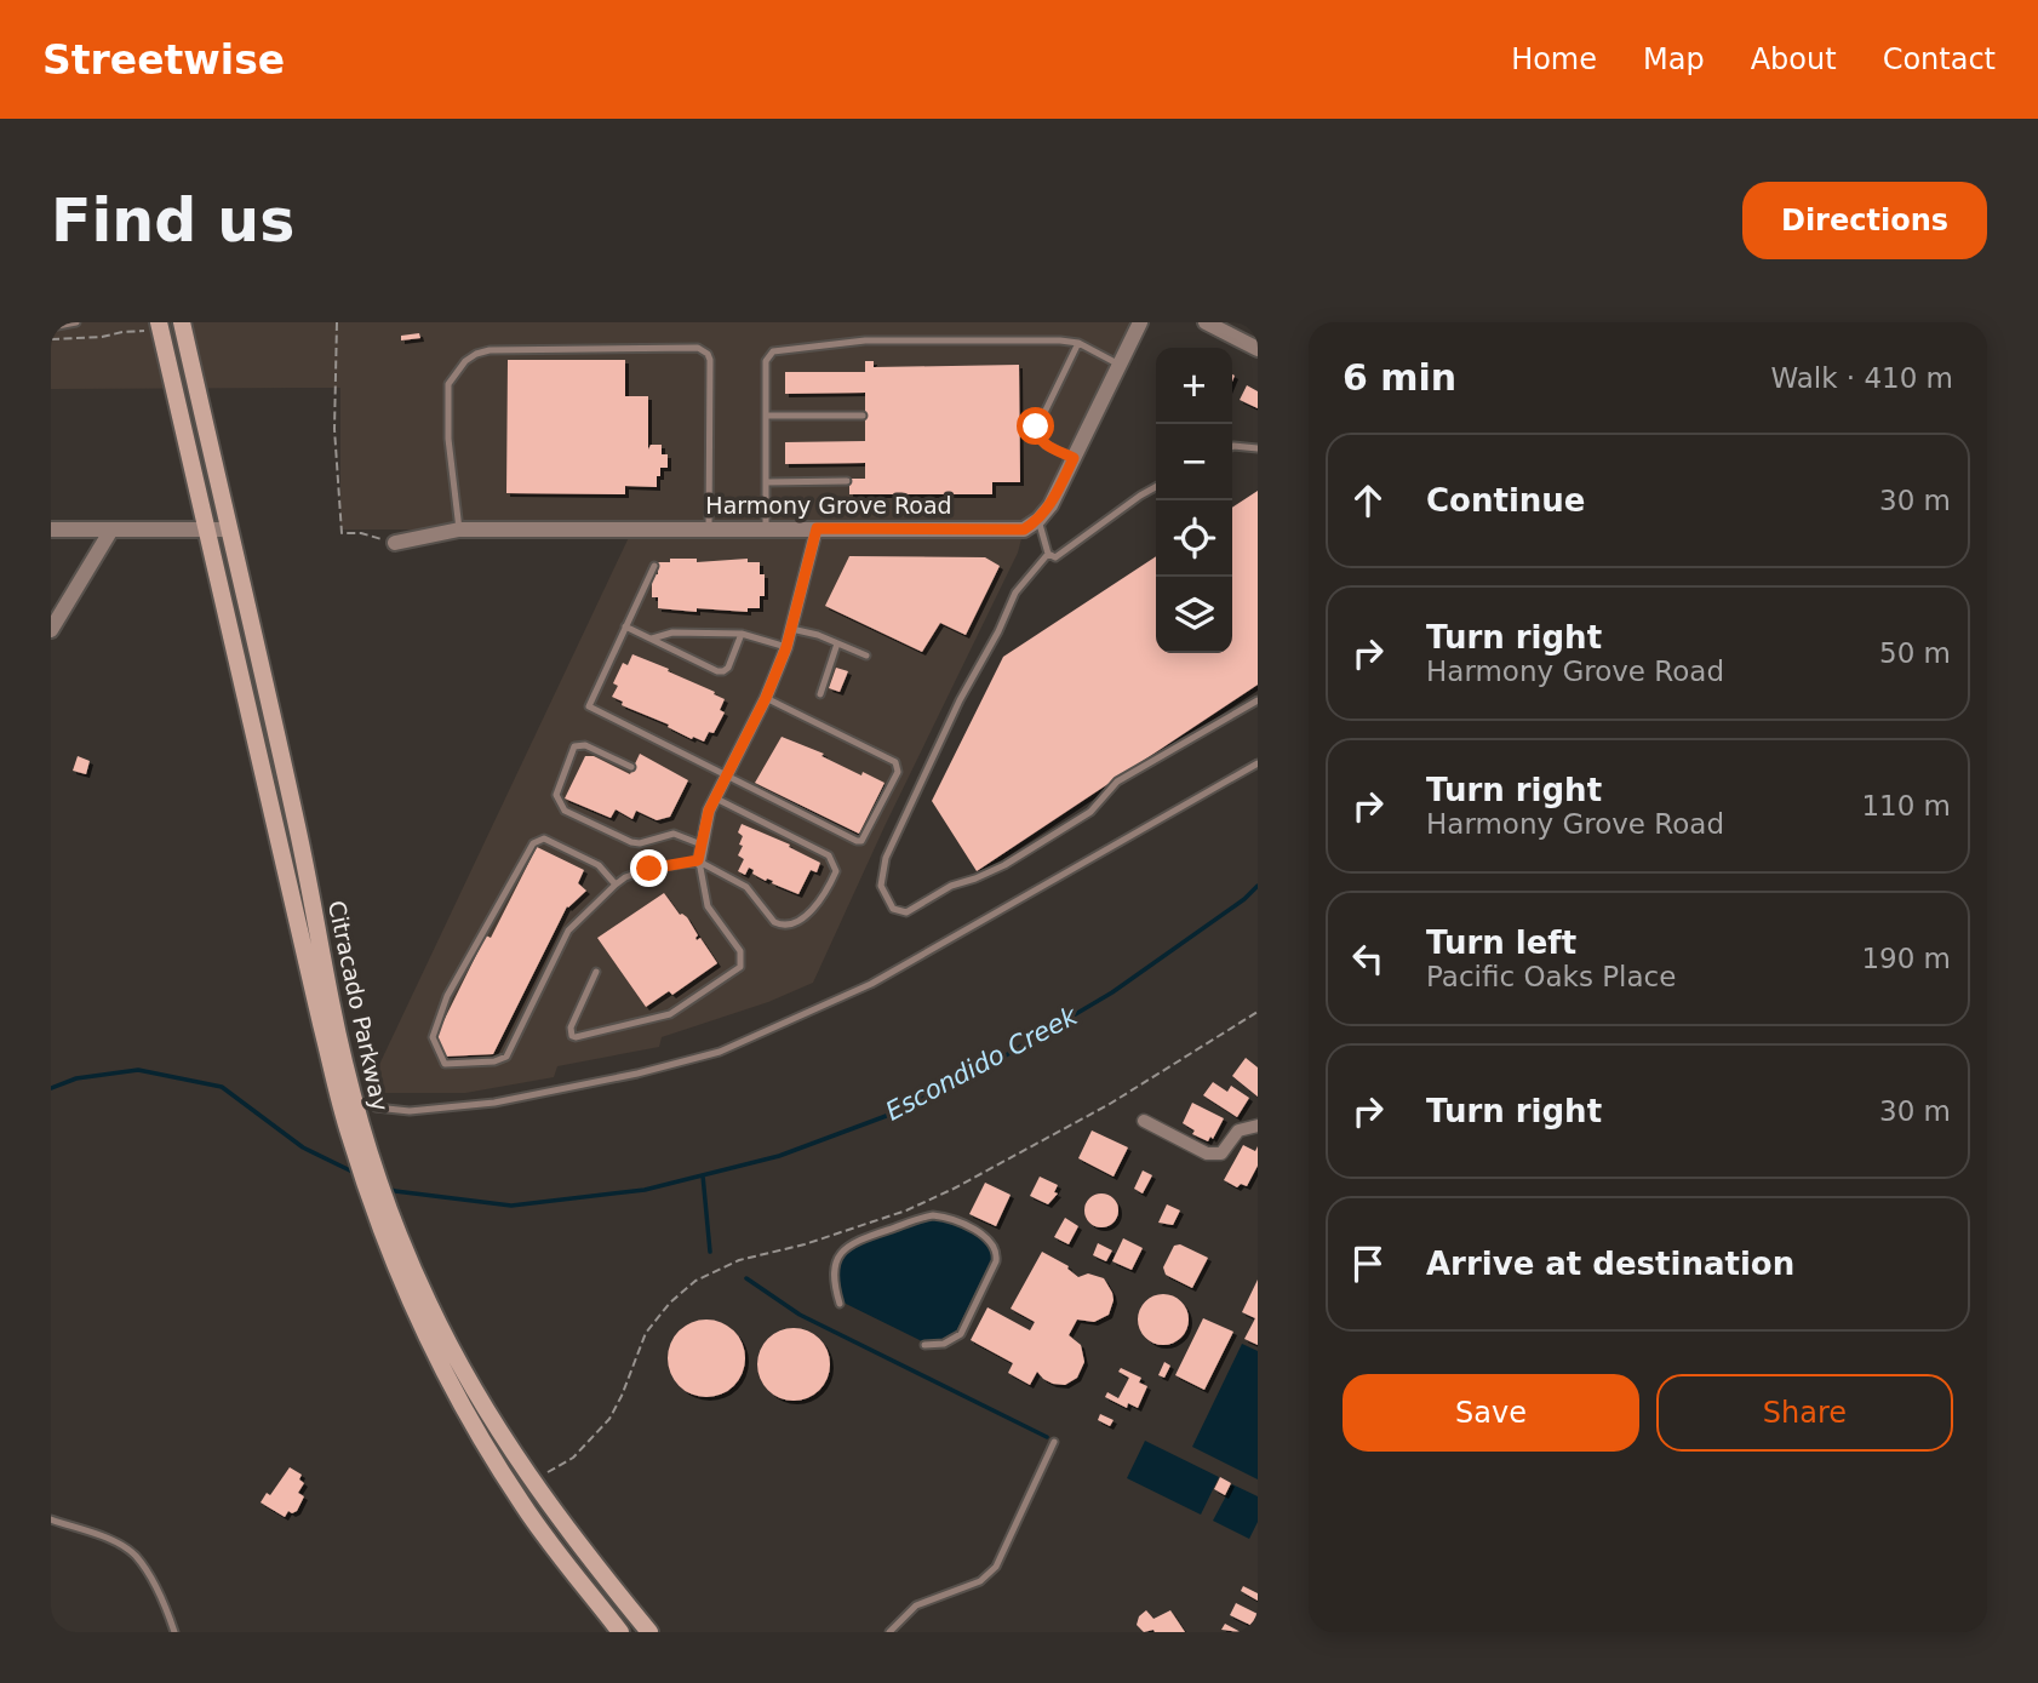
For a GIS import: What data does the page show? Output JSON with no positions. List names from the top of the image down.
{
  "streets": {
    "main road": ["Citracado Parkway"],
    "street": ["Harmony Grove Road"]
  },
  "water": ["Escondido Creek"],
  "page": {
    "header": "Streetwise",
    "nav": [
      "Home",
      "Map",
      "About",
      "Contact"
    ],
    "buttons": [
      "Directions",
      ["Save", "Share"]
    ],
    "title": "Find us",
    "heading": ["6 min", "Walk · 410 m"],
    "map_buttons": ["+", "−"],
    "list": [
      ["Continue", "30 m"],
      ["Turn right", "Harmony Grove Road", "50 m"],
      ["Turn right", "Harmony Grove Road", "110 m"],
      ["Turn left", "Pacific Oaks Place", "190 m"],
      ["Turn right", "30 m"],
      "Arrive at destination"
    ]
  }
}
